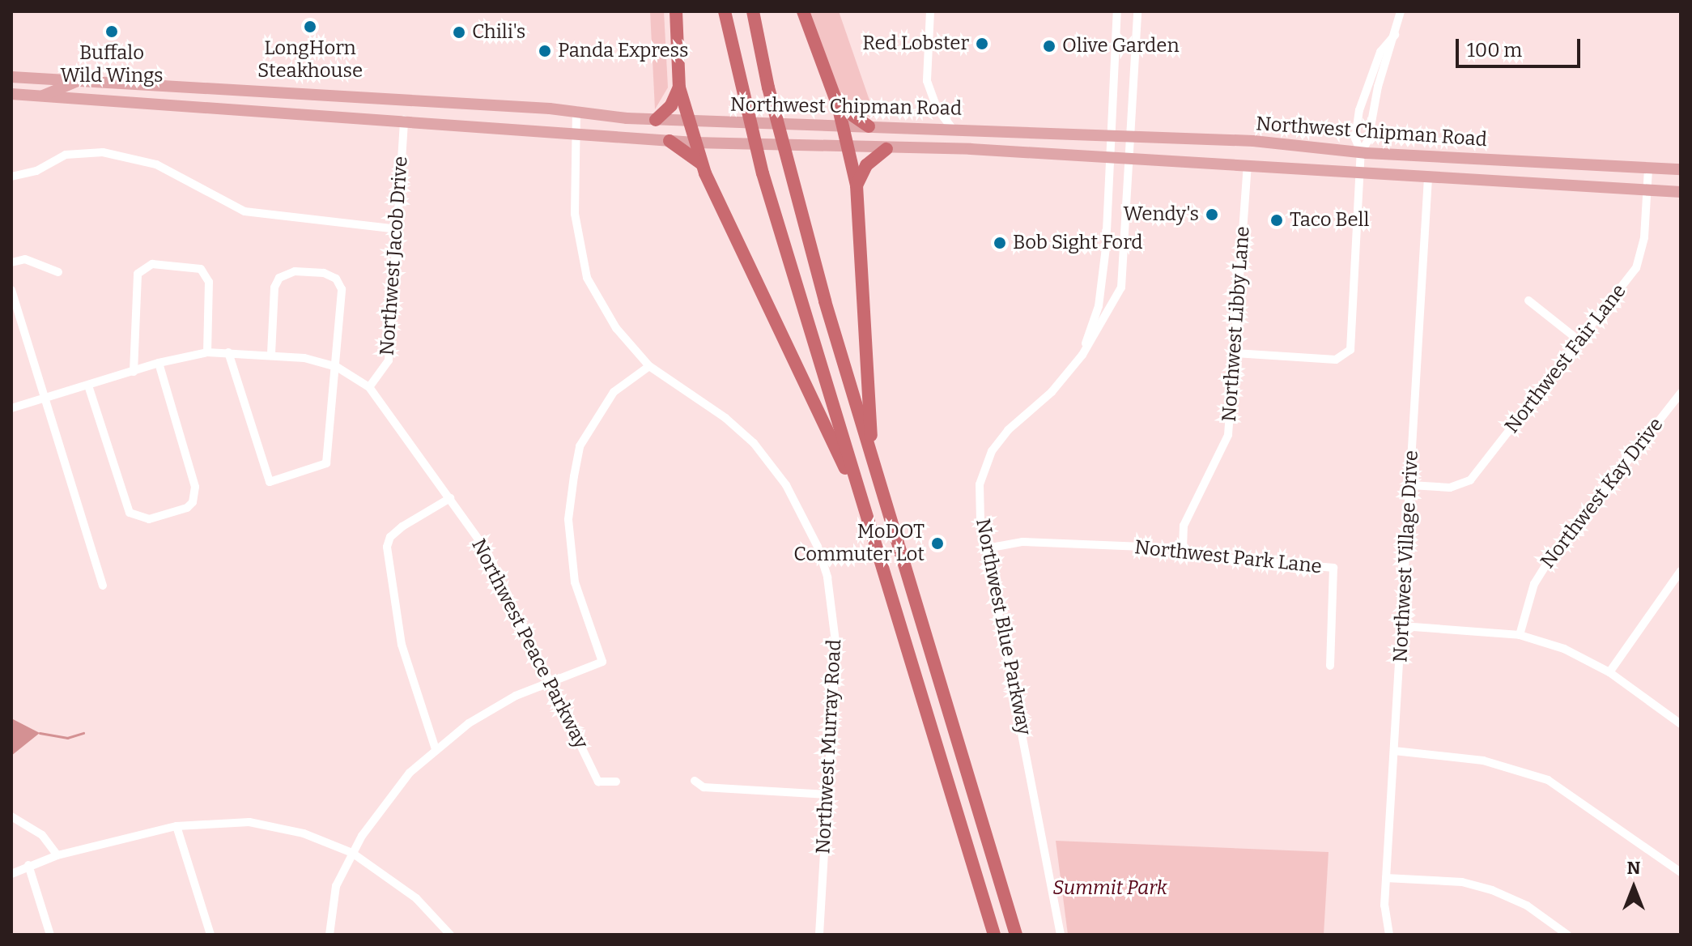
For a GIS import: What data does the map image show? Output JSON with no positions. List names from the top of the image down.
{
  "streets": {
    "main road": ["Northwest Chipman Road"],
    "street": [
      "Northwest Jacob Drive",
      "Northwest Libby Lane",
      "Northwest Fair Lane",
      "Northwest Kay Drive",
      "Northwest Village Drive",
      "Northwest Park Lane",
      "Northwest Blue Parkway",
      "Northwest Peace Parkway",
      "Northwest Murray Road"
    ]
  },
  "crossings": [
    ["Northwest Chipman Road", "Northwest Jacob Drive"],
    ["Northwest Chipman Road", "Northwest Libby Lane"],
    ["Northwest Chipman Road", "Northwest Fair Lane"],
    ["Northwest Chipman Road", "Northwest Village Drive"],
    ["Northwest Chipman Road", "Northwest Blue Parkway"],
    ["Northwest Chipman Road", "Northwest Murray Road"],
    ["Northwest Jacob Drive", "Northwest Peace Parkway"],
    ["Northwest Libby Lane", "Northwest Park Lane"],
    ["Northwest Fair Lane", "Northwest Village Drive"],
    ["Northwest Park Lane", "Northwest Blue Parkway"]
  ],
  "parks": ["Summit Park"],
  "places": [
    "LongHorn Steakhouse",
    "Buffalo Wild Wings",
    "Chili's",
    "Red Lobster",
    "Olive Garden",
    "Panda Express",
    "Wendy's",
    "Taco Bell",
    "Bob Sight Ford",
    "MoDOT Commuter Lot"
  ],
  "scale_bar": "100 m",
  "north": "top"
}
